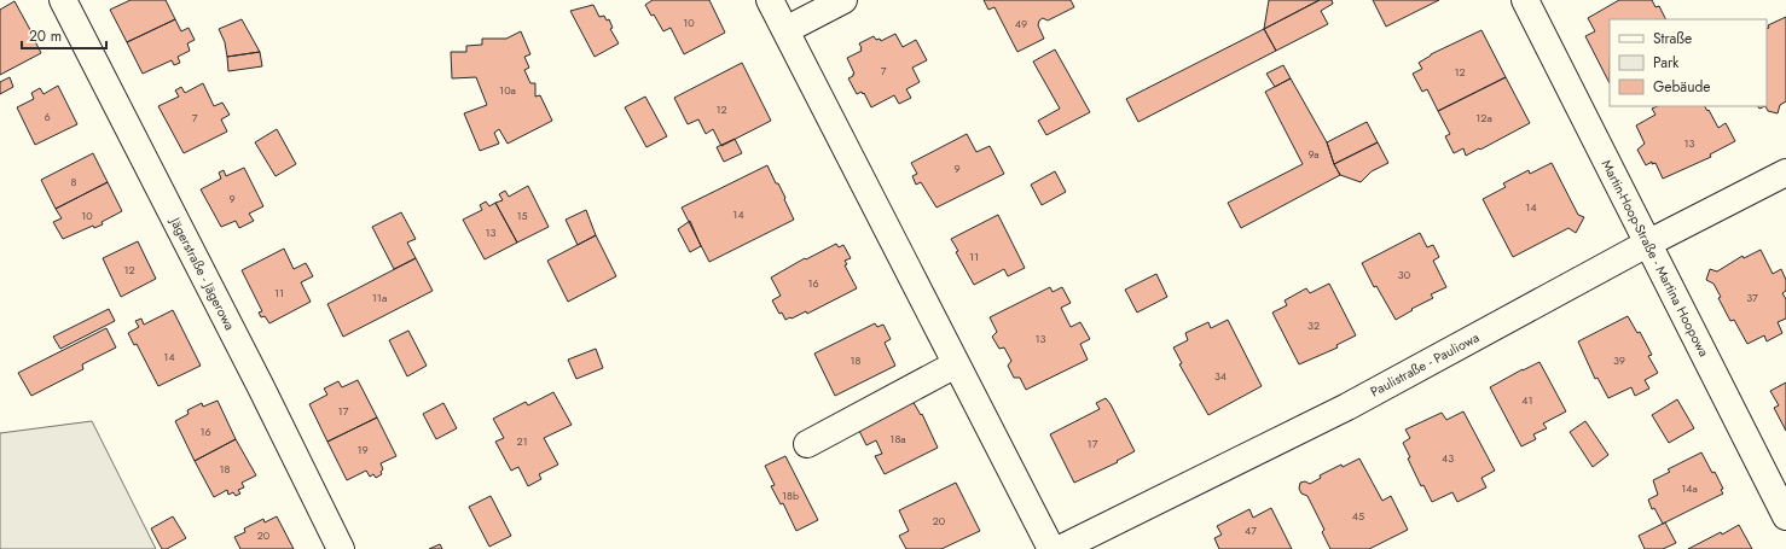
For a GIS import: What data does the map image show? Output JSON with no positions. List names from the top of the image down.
{
  "streets": {
    "street": ["Martin-Hoop-Straße - Martina Hoopowa", "Jägerstraße - Jägerowa", "Paulistraße - Pauliowa"]
  },
  "crossings": [
    ["Martin-Hoop-Straße - Martina Hoopowa", "Paulistraße - Pauliowa"]
  ],
  "house_numbers": [
    "10",
    "49",
    "7",
    "12",
    "10a",
    "12",
    "6",
    "7",
    "12a",
    "13",
    "9a",
    "9",
    "8",
    "9",
    "14",
    "14",
    "10",
    "15",
    "13",
    "11",
    "12",
    "30",
    "16",
    "11",
    "11a",
    "37",
    "32",
    "13",
    "14",
    "18",
    "39",
    "34",
    "41",
    "17",
    "16",
    "18a",
    "21",
    "17",
    "19",
    "43",
    "18",
    "14a",
    "18b",
    "45",
    "20",
    "47",
    "20"
  ],
  "legend": ["Straße", "Park", "Gebäude"],
  "scale_bar": "20 m"
}
